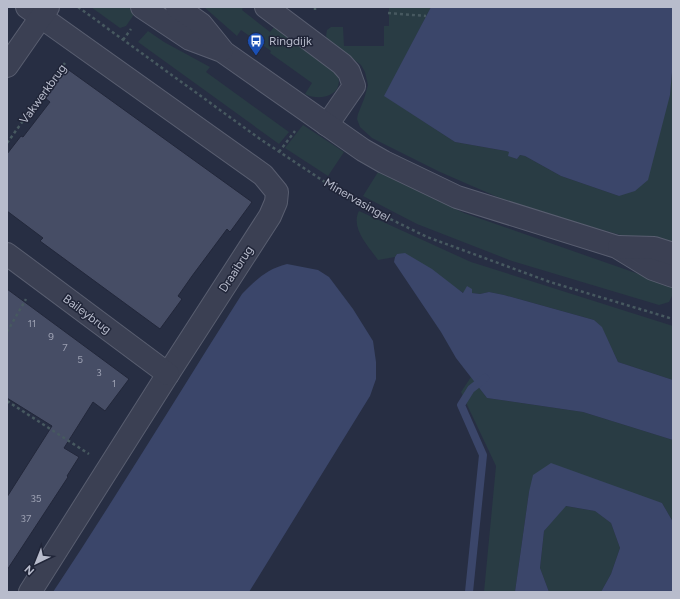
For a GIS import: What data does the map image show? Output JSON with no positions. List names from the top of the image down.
{
  "streets": {
    "street": ["Draaibrug", "Baileybrug"],
    "path": ["Vakwerkbrug", "Minervasingel"]
  },
  "crossings": [
    ["Vakwerkbrug", "Draaibrug"],
    ["Draaibrug", "Baileybrug"]
  ],
  "places": {
    "bus stop": ["Ringdijk"]
  },
  "house_numbers": [
    "11",
    "9",
    "7",
    "5",
    "3",
    "1",
    "35",
    "37"
  ],
  "north": "bottom left"
}
